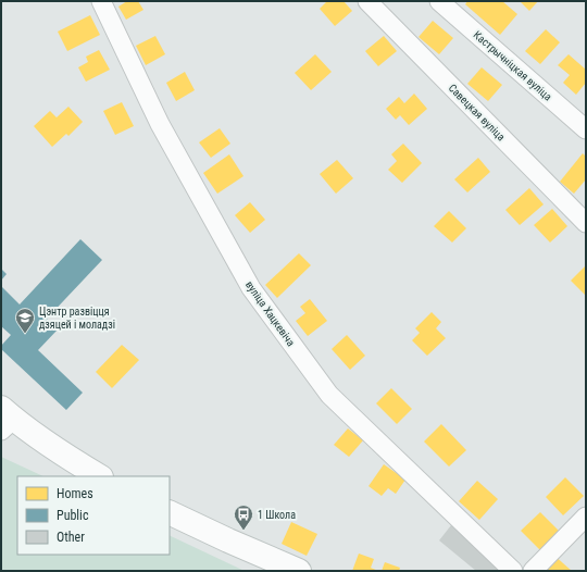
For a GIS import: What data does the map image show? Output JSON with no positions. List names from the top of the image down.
{
  "streets": {
    "street": ["Кастрычніцкая вуліца", "Савецкая вуліца", "вуліца Хацкевіча"]
  },
  "places": {
    "school or university": ["Цэнтр развіцця дзяцей і моладзі"],
    "bus stop": ["1 Школа"]
  },
  "legend": ["Homes", "Public", "Other"]
}
